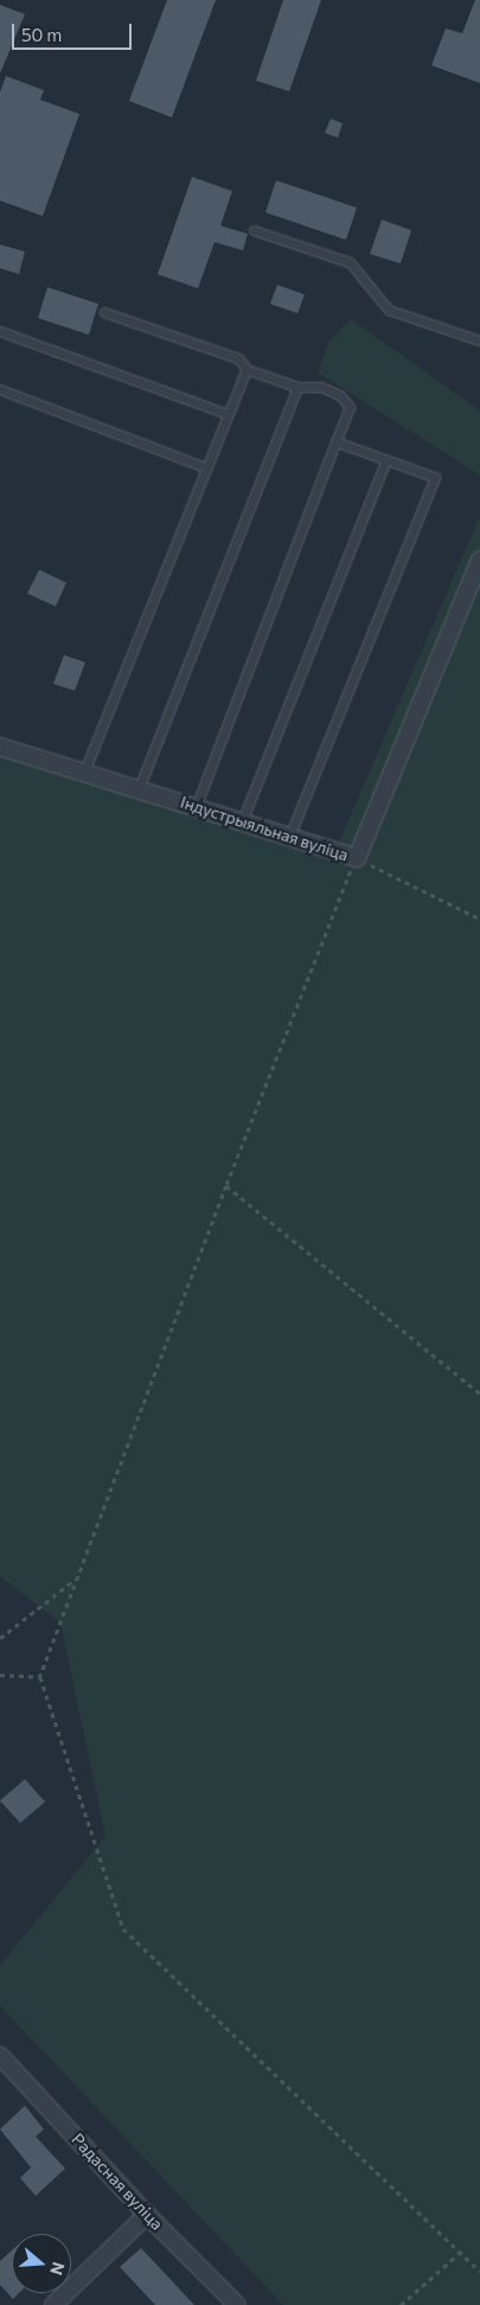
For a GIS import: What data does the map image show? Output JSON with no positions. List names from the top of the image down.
{
  "streets": {
    "street": ["Індустрыяльная вуліца", "Радасная вуліца"]
  },
  "scale_bar": "50 m",
  "north": "right"
}
